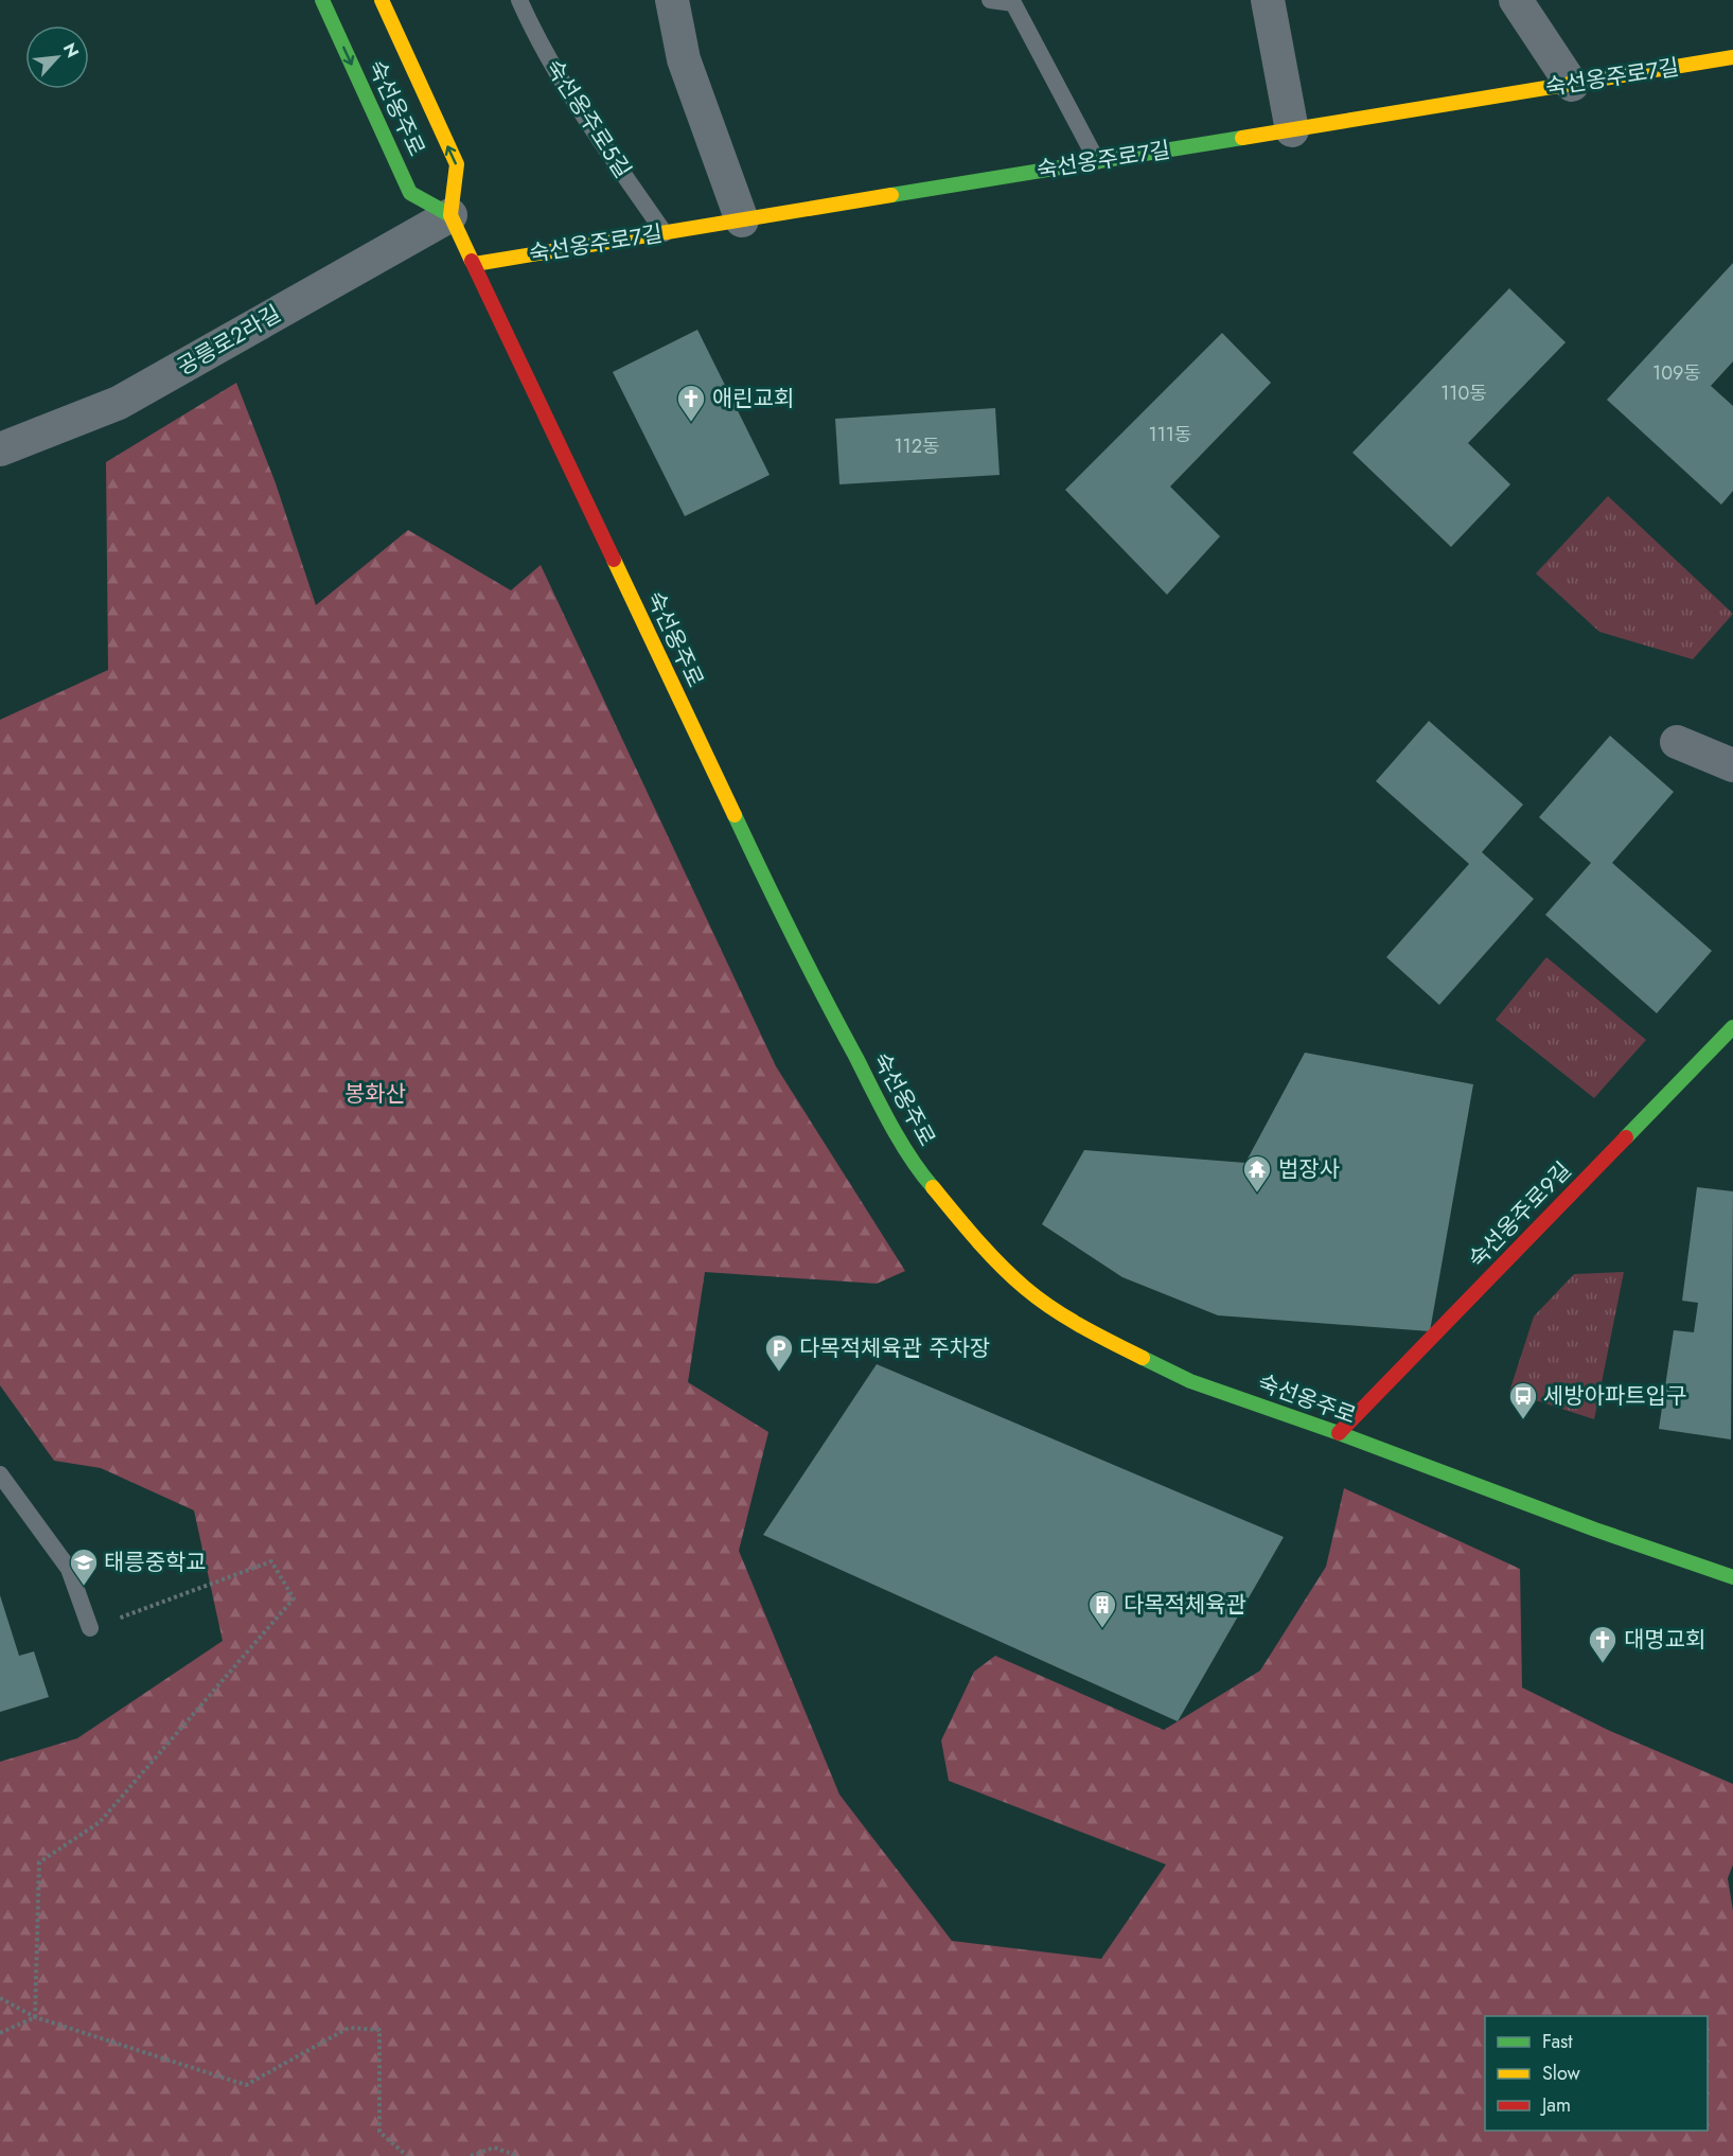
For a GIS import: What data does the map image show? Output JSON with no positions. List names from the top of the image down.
{
  "streets": {
    "street": [
      "숙선옹주로7길",
      "숙선옹주로",
      "공릉로2라길",
      "숙선옹주로9길"
    ],
    "lane": ["숙선옹주로5길"]
  },
  "crossings": [
    ["숙선옹주로7길", "숙선옹주로"],
    ["숙선옹주로7길", "숙선옹주로5길"],
    ["숙선옹주로", "공릉로2라길"],
    ["숙선옹주로", "숙선옹주로9길"]
  ],
  "parks": ["봉화산"],
  "places": {
    "church": ["애린교회", "대명교회"],
    "temple": ["법장사"],
    "parking": ["다목적체육관 주차장"],
    "bus stop": ["세방아파트입구"],
    "school or university": ["태릉중학교"],
    "building": ["다목적체육관"]
  },
  "house_numbers": [
    "109동",
    "110동",
    "111동",
    "112동"
  ],
  "legend": ["Fast", "Slow", "Jam"],
  "north": "top right"
}
